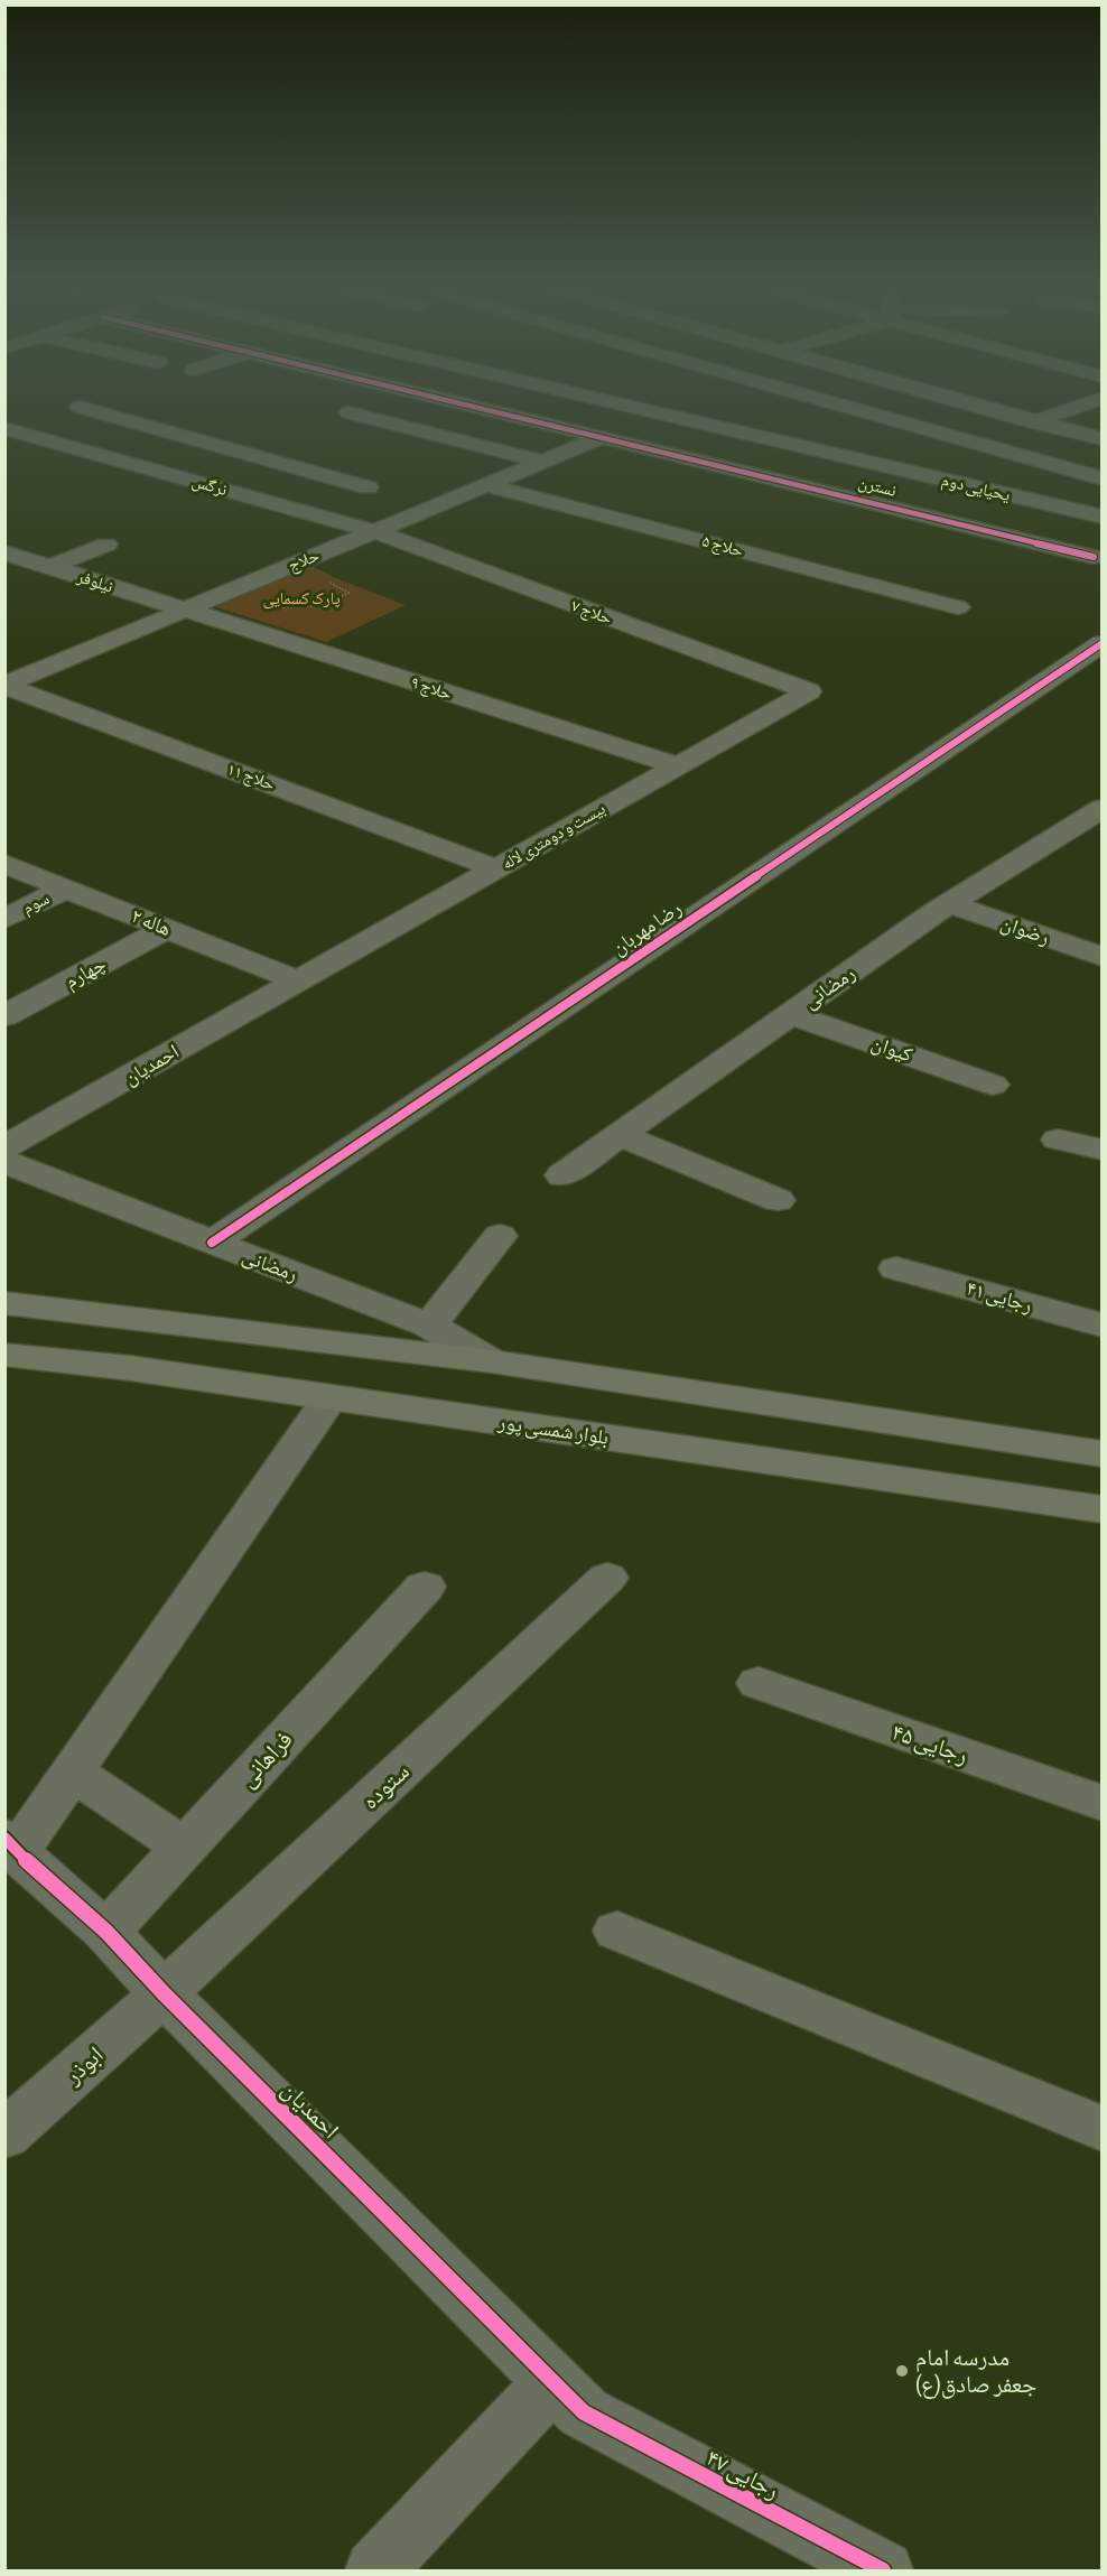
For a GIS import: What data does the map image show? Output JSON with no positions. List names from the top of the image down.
{
  "streets": {
    "main road": ["بلوار شمسی پور"],
    "street": [
      "نرگس",
      "نسترن",
      "یحیایی دوم",
      "حلاج ۵",
      "حلاج",
      "نیلوفر",
      "حلاج ۷",
      "حلاج ۹",
      "حلاج ۱۱",
      "بیست و دومتری لاله",
      "سوم",
      "هاله ۲",
      "رضا مهربان",
      "رضوان",
      "چهارم",
      "رمضانی",
      "کیوان",
      "احمدیان",
      "رجایی ۴۱",
      "رجایی ۴۵",
      "فراهانی",
      "ستوده",
      "ابوذر",
      "رجایی ۴۷"
    ]
  },
  "crossings": [
    ["نرگس", "حلاج"],
    ["نرگس", "حلاج ۷"],
    ["نسترن", "حلاج"],
    ["حلاج ۵", "حلاج"],
    ["حلاج", "نیلوفر"],
    ["حلاج", "حلاج ۷"],
    ["حلاج", "حلاج ۹"],
    ["حلاج", "حلاج ۱۱"],
    ["نیلوفر", "حلاج ۹"],
    ["حلاج ۷", "بیست و دومتری لاله"],
    ["حلاج ۹", "بیست و دومتری لاله"],
    ["حلاج ۱۱", "بیست و دومتری لاله"],
    ["بیست و دومتری لاله", "هاله ۲"],
    ["بیست و دومتری لاله", "احمدیان"],
    ["سوم", "هاله ۲"],
    ["هاله ۲", "چهارم"],
    ["هاله ۲", "احمدیان"],
    ["رضا مهربان", "رمضانی"],
    ["رضوان", "رمضانی"],
    ["رمضانی", "کیوان"],
    ["احمدیان", "فراهانی"],
    ["احمدیان", "ستوده"],
    ["احمدیان", "ابوذر"],
    ["احمدیان", "رجایی ۴۷"],
    ["ستوده", "ابوذر"]
  ],
  "parks": ["پارک کسمایی"],
  "places": ["مدرسه امام جعفر صادق(ع)"]
}
